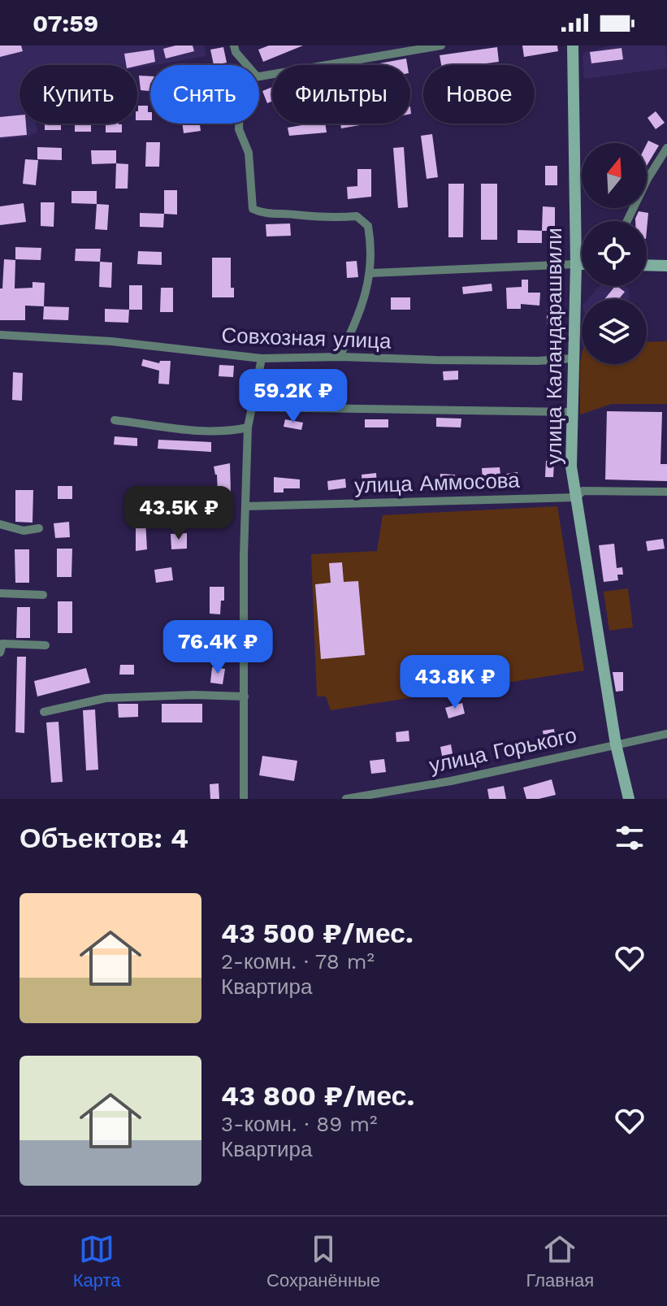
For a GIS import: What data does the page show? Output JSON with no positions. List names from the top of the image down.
{
  "streets": {
    "main road": ["улица Каландарашвили"],
    "street": ["Совхозная улица", "улица Аммосова", "улица Горького"]
  },
  "crossings": [
    ["Совхозная улица", "улица Каландарашвили"],
    ["улица Каландарашвили", "улица Аммосова"],
    ["улица Каландарашвили", "улица Горького"]
  ],
  "north": "top",
  "page": {
    "status": "07:59",
    "chip": [
      "Купить",
      "Снять",
      "Фильтры",
      "Новое"
    ],
    "price": [
      "59.2K ₽",
      "43.5K ₽",
      "76.4K ₽",
      "43.8K ₽"
    ],
    "heading": "Объектов: 4",
    "list": [
      {
        "name": "43 500 ₽/мес.",
        "note": "2-комн. · 78 m² · Квартира"
      },
      {
        "name": "43 800 ₽/мес.",
        "note": "3-комн. · 89 m² · Квартира"
      }
    ],
    "tabs": ["Карта", "Сохранённые", "Главная"]
  }
}
